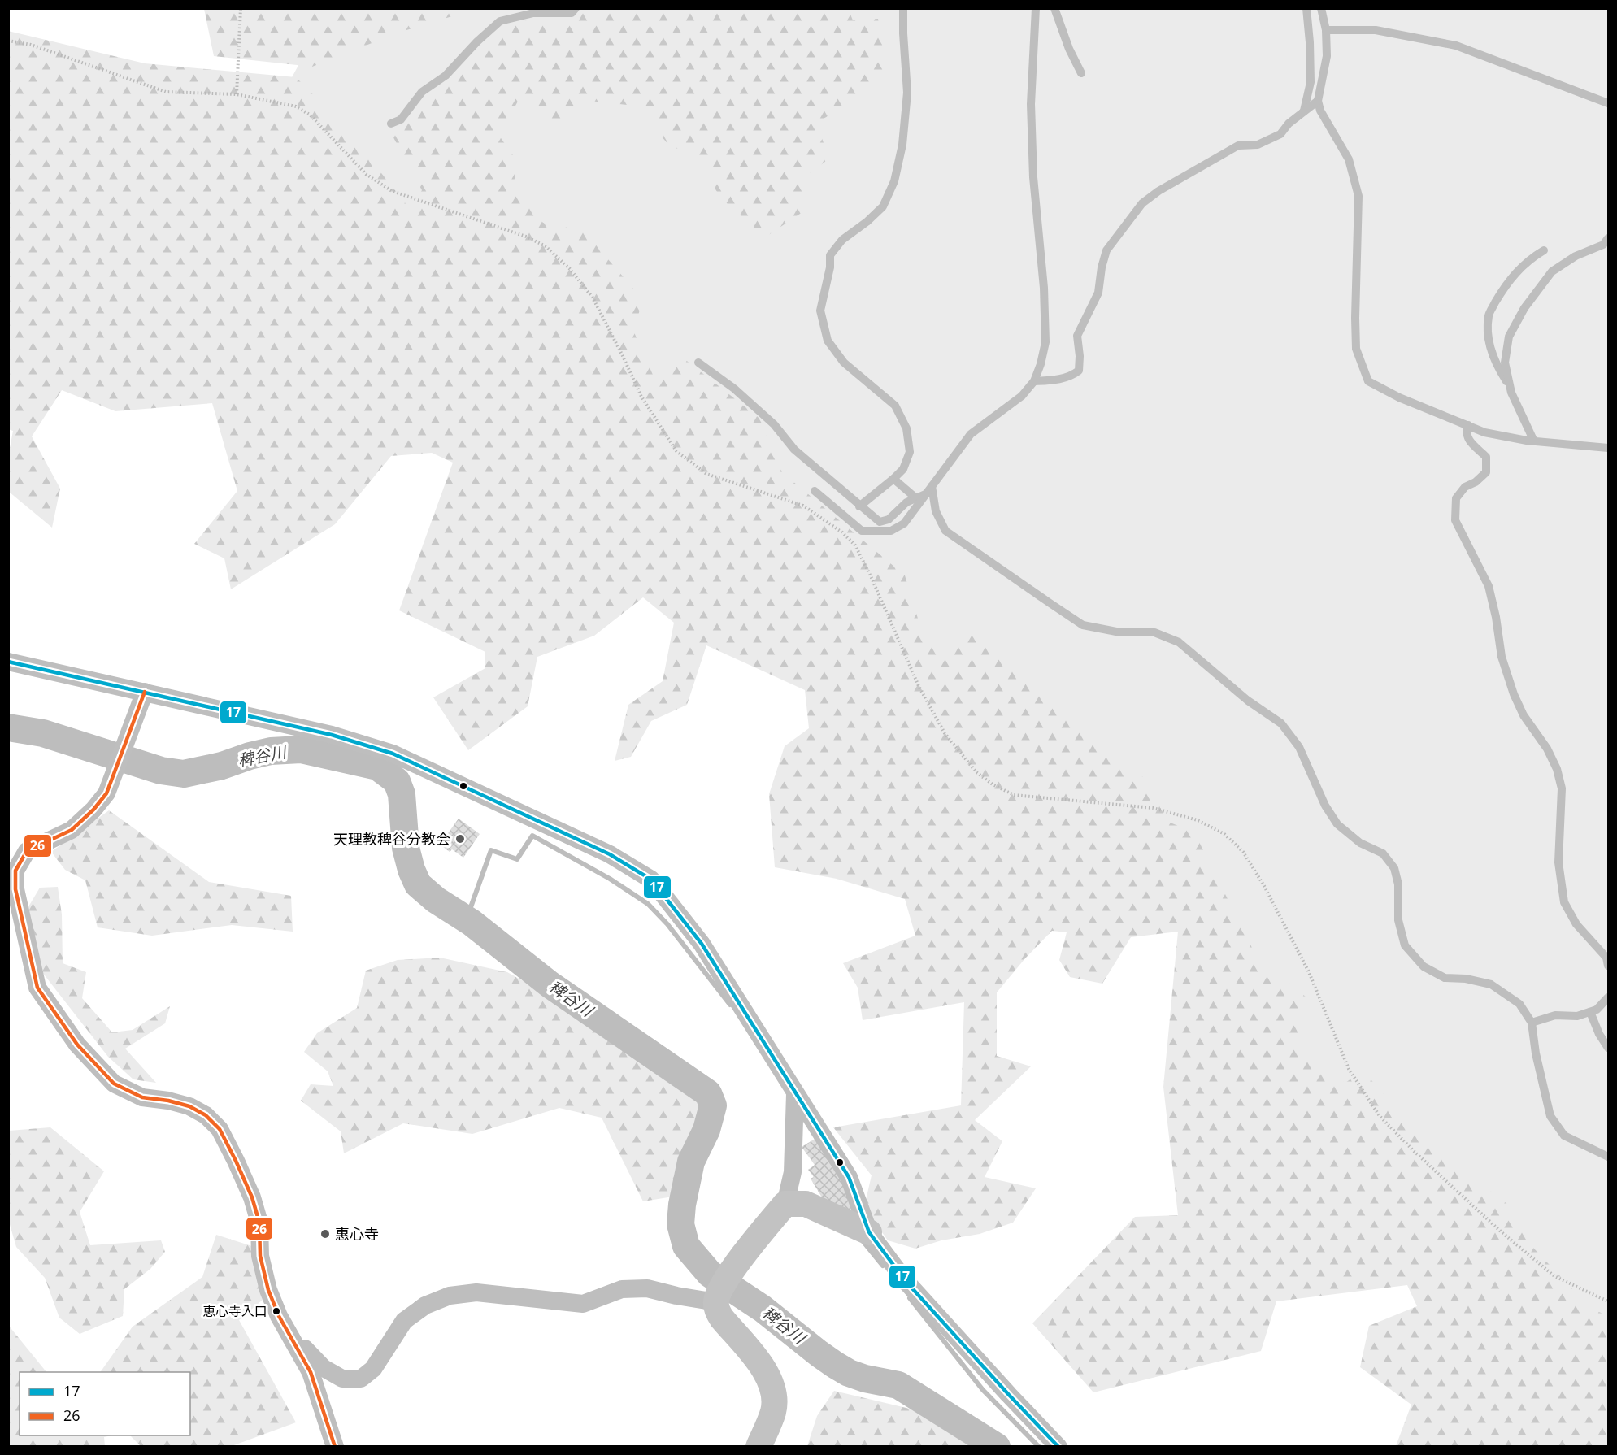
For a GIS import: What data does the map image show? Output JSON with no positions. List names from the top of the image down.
{
  "water": ["稗谷川"],
  "places": ["天理教稗谷分教会", "惠心寺", "恵心寺入口"],
  "lines": ["transit line 17", "transit line 26"],
  "legend": ["17", "26"]
}
